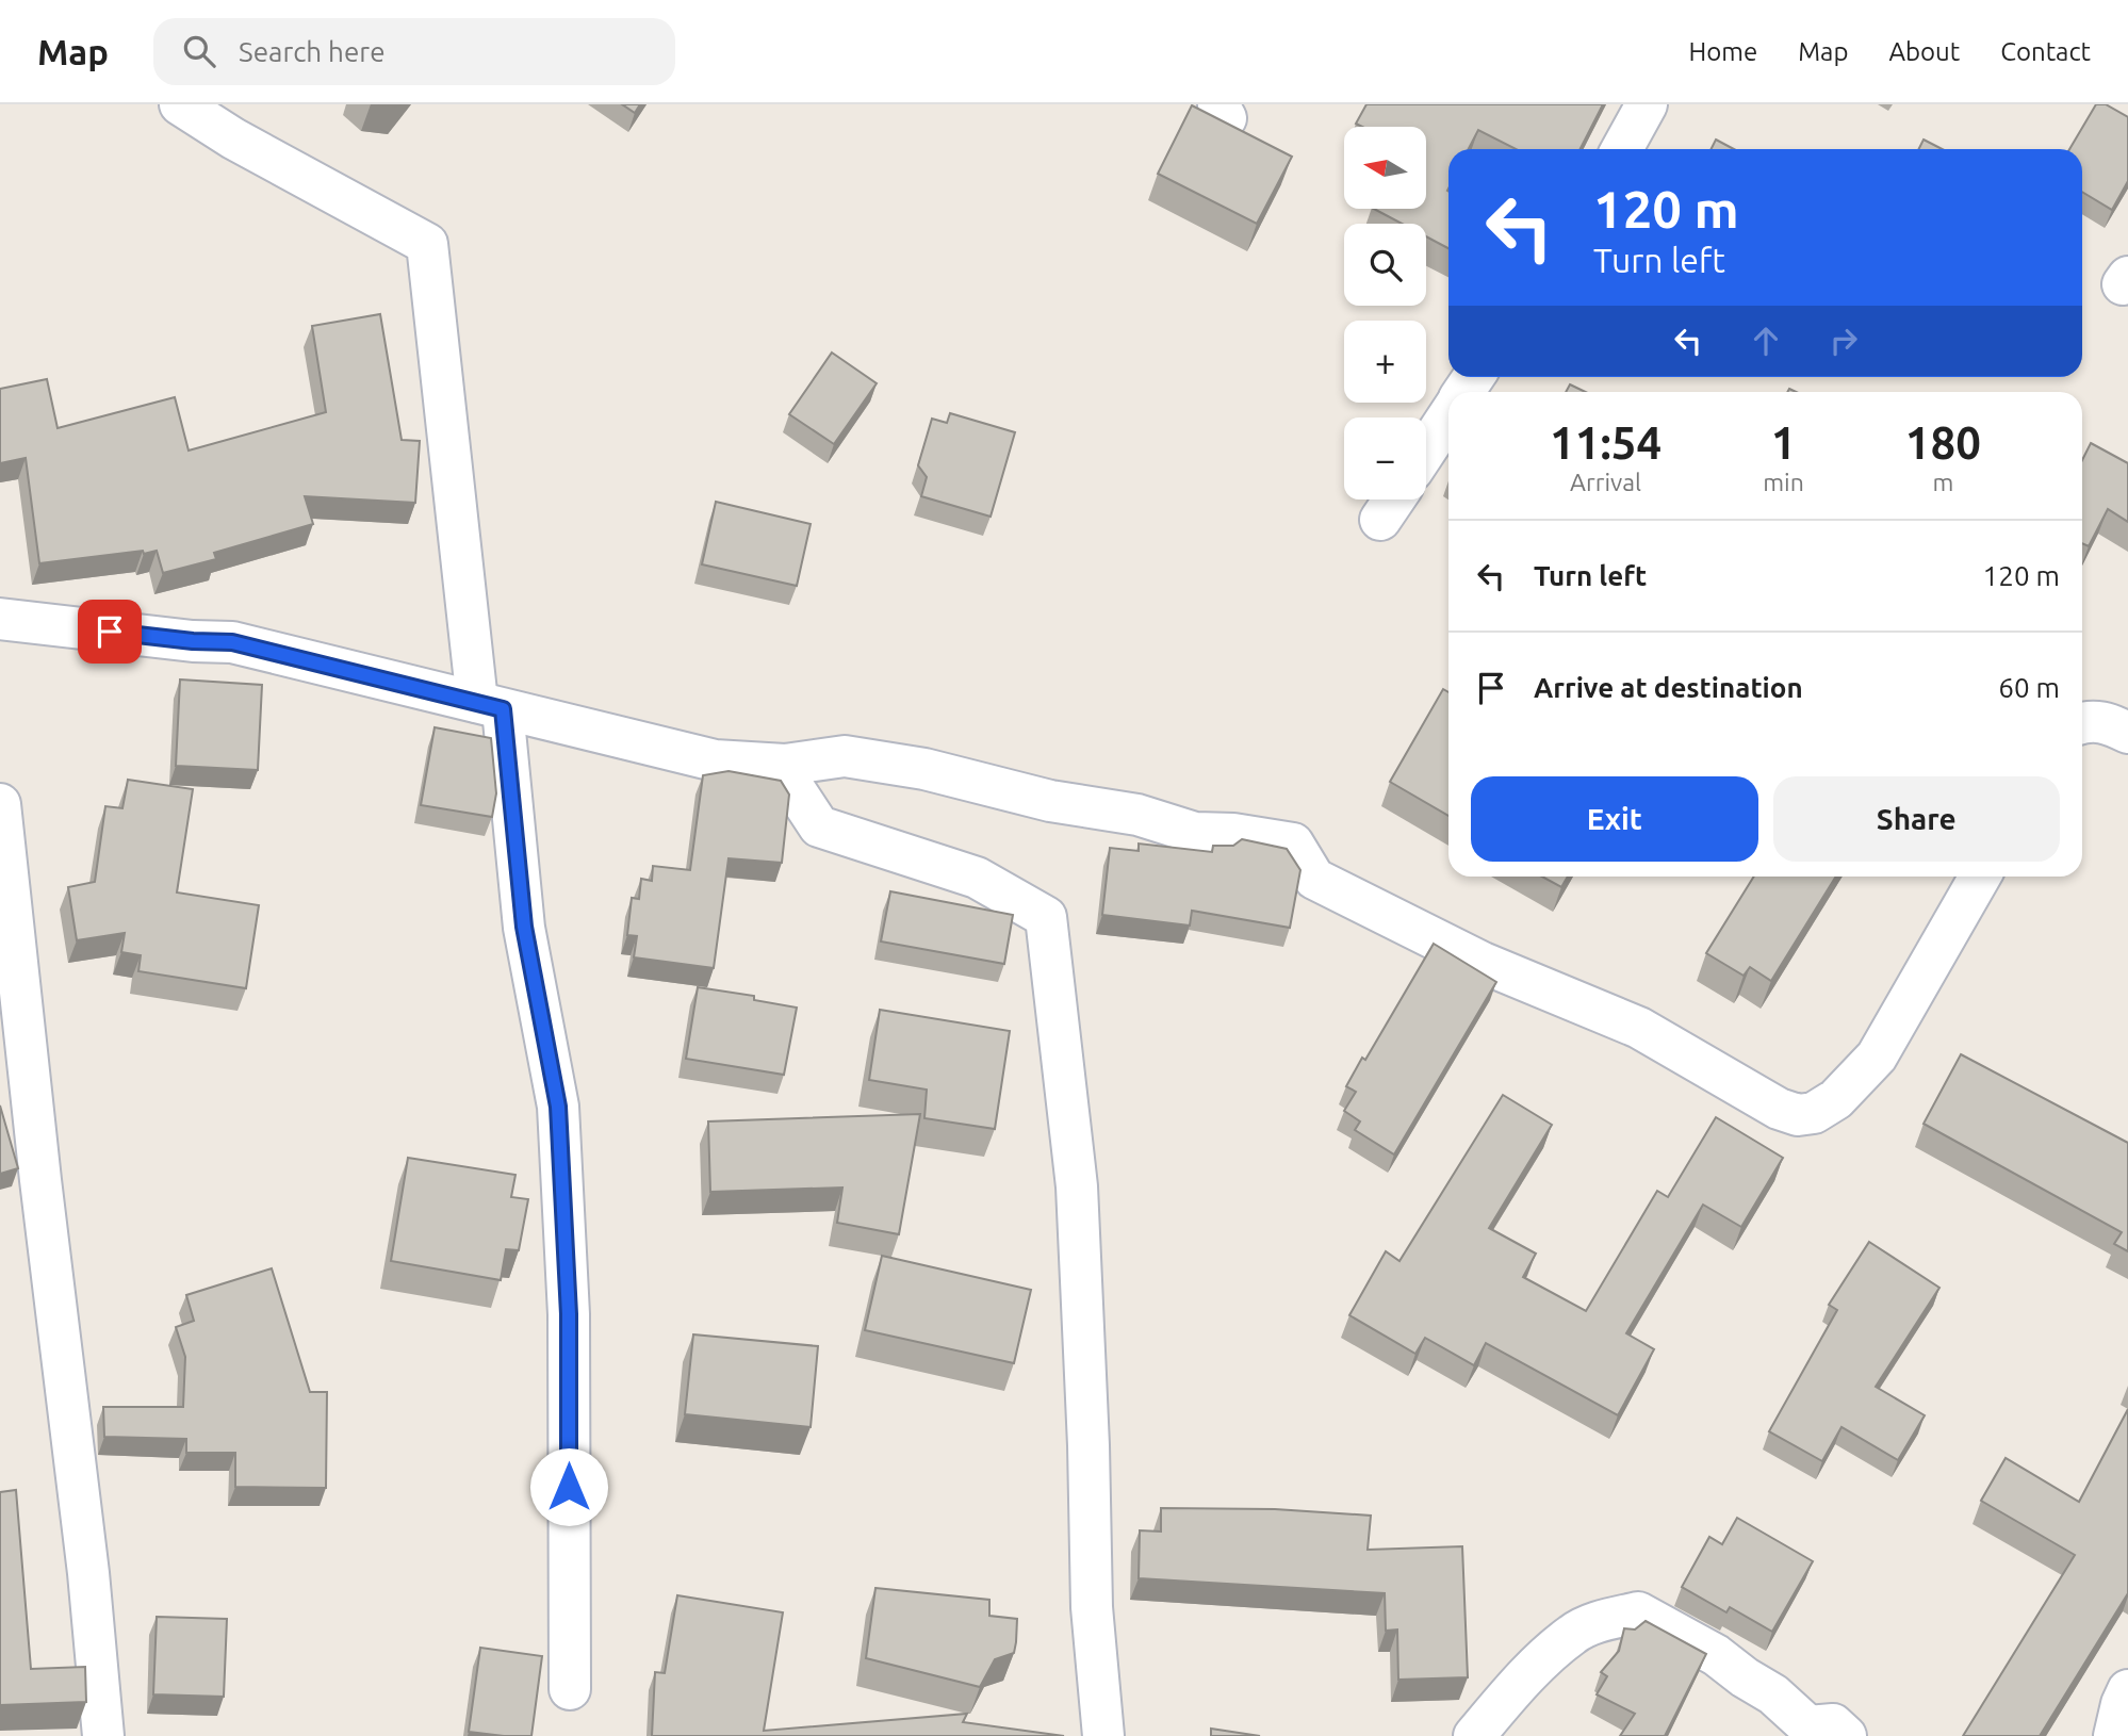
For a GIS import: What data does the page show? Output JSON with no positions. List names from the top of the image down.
{
  "north": "left",
  "page": {
    "header": "Map",
    "search": "Search here",
    "nav": [
      "Home",
      "Map",
      "About",
      "Contact"
    ],
    "map_buttons": ["+", "−"],
    "turn": ["120 m", "Turn left"],
    "eta": [
      "11:54",
      "Arrival",
      "1",
      "min",
      "180",
      "m"
    ],
    "list": [
      {
        "name": "Turn left",
        "value": "120 m"
      },
      {
        "name": "Arrive at destination",
        "value": "60 m"
      }
    ],
    "buttons": ["Exit", "Share"]
  }
}
